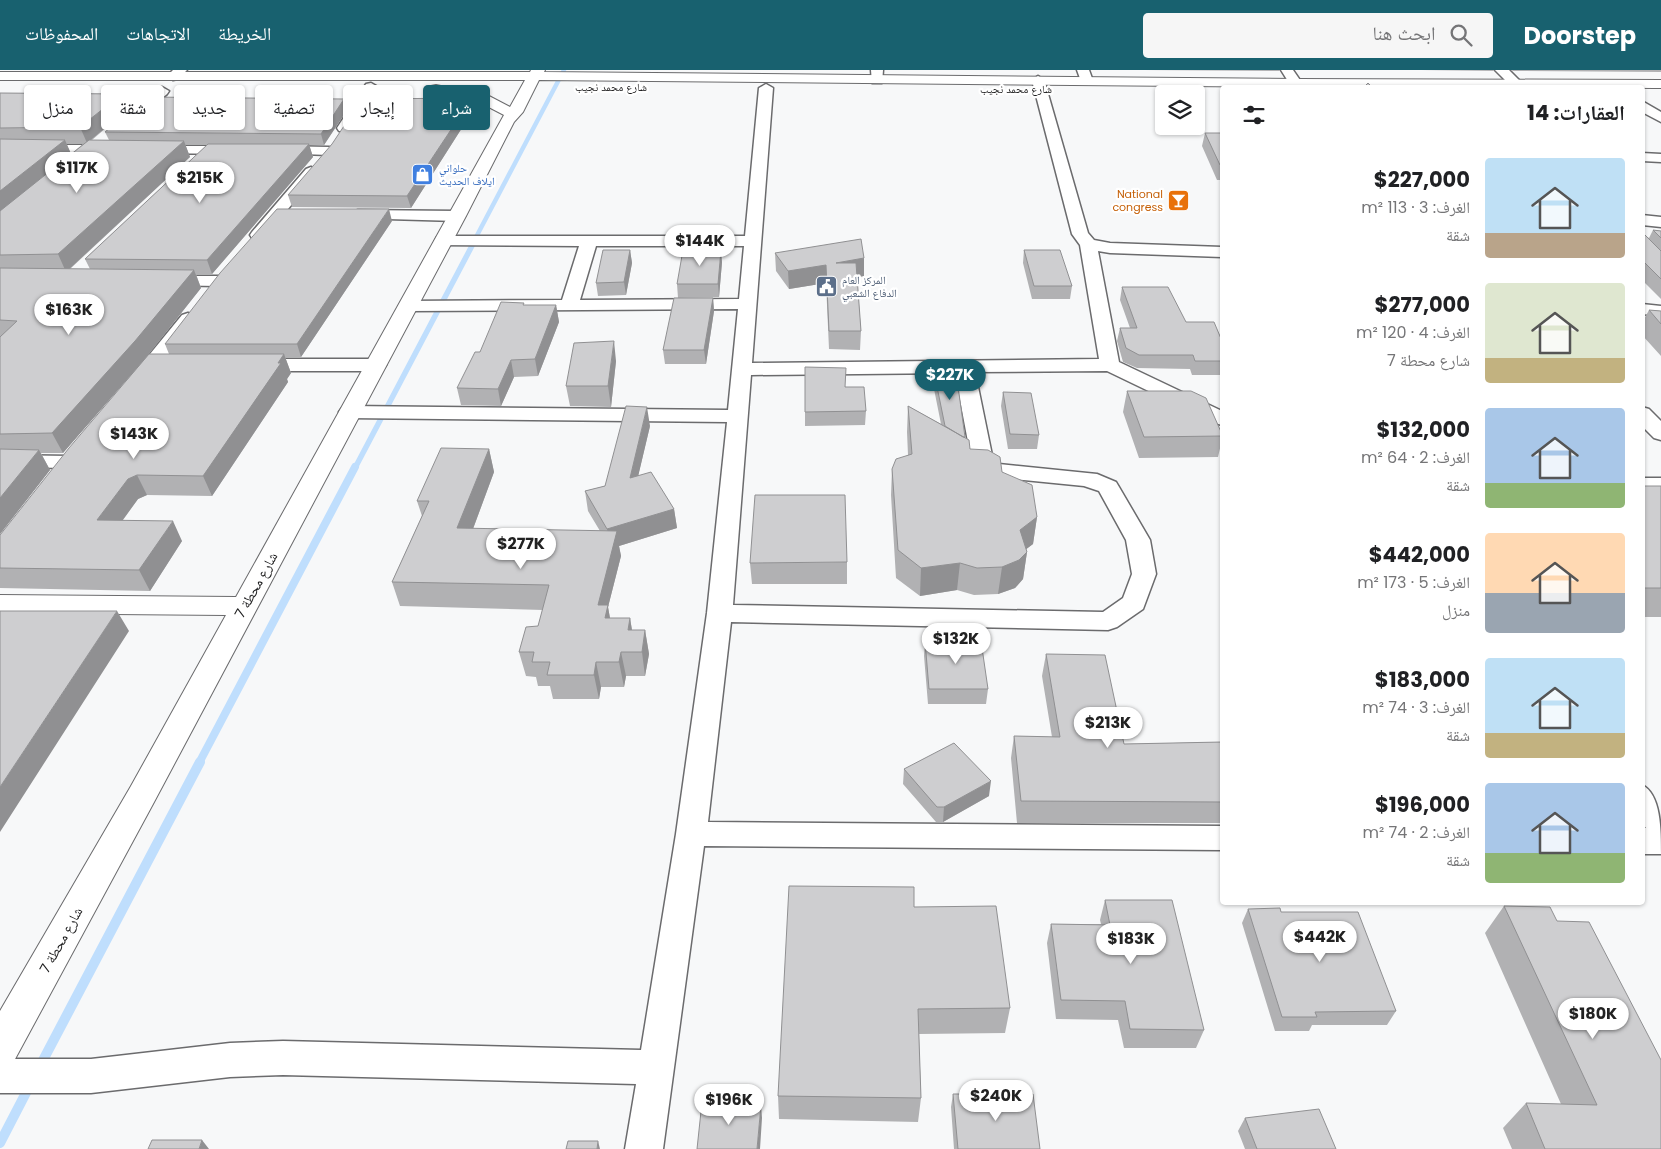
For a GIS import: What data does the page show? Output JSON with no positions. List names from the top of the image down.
{
  "streets": {
    "main road": ["شارع محمد نجيب", "شارع محطة 7"]
  },
  "crossings": [
    ["شارع محمد نجيب", "شارع محطة 7"]
  ],
  "places": {
    "shop": ["حلواني ايلاف الحديث"],
    "bar": ["National congress"],
    "public building": ["المركز العام الدفاع الشعبي"]
  },
  "page": {
    "header": "Doorstep",
    "search": "ابحث هنا",
    "nav": ["الخريطة", "الاتجاهات", "المحفوظات"],
    "chip": [
      "شراء",
      "إيجار",
      "تصفية",
      "جديد",
      "شقة",
      "منزل"
    ],
    "heading": "العقارات: 14",
    "list": [
      {
        "name": "$227,000",
        "note": "الغرف: 3 · 113 m² · شقة"
      },
      {
        "name": "$277,000",
        "note": "الغرف: 4 · 120 m² · شارع محطة 7"
      },
      {
        "name": "$132,000",
        "note": "الغرف: 2 · 64 m² · شقة"
      },
      {
        "name": "$442,000",
        "note": "الغرف: 5 · 173 m² · منزل"
      },
      {
        "name": "$183,000",
        "note": "الغرف: 3 · 74 m² · شقة"
      },
      {
        "name": "$196,000",
        "note": "الغرف: 2 · 74 m² · شقة"
      }
    ],
    "price": [
      "$117K",
      "$215K",
      "$144K",
      "$163K",
      "$227K",
      "$143K",
      "$277K",
      "$132K",
      "$213K",
      "$442K",
      "$183K",
      "$180K",
      "$240K",
      "$196K"
    ]
  }
}
